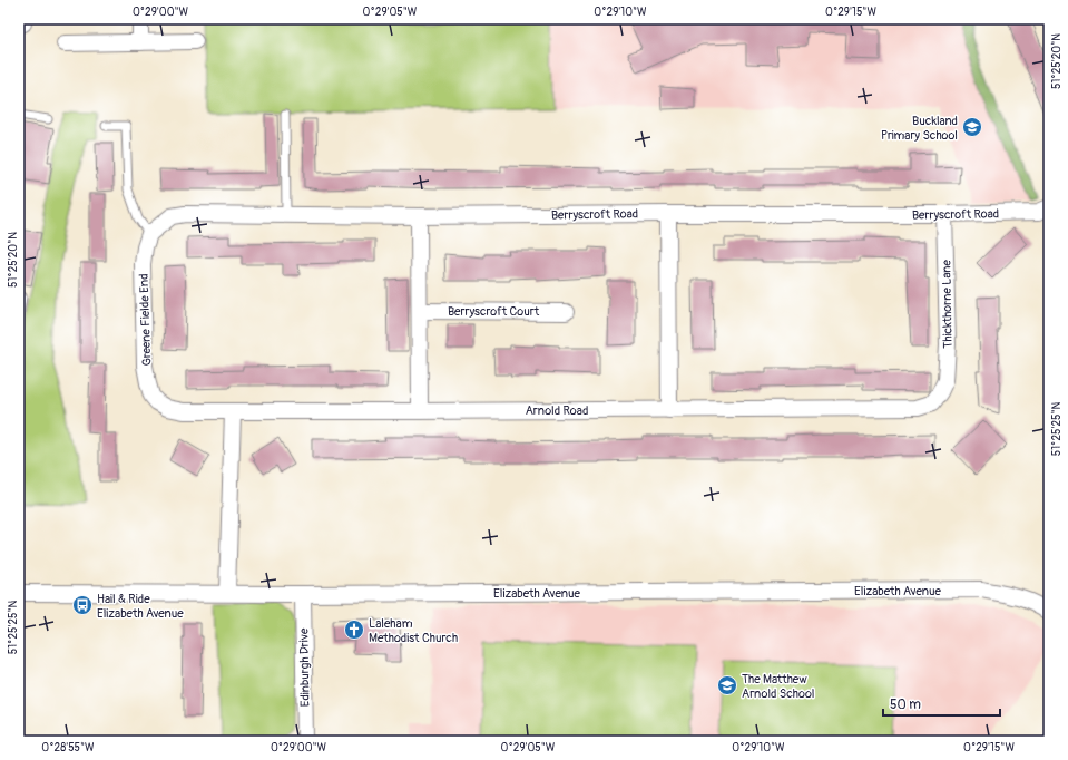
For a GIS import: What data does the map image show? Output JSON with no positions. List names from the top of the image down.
{
  "streets": {
    "street": [
      "Berryscroft Road",
      "Thickthorne Lane",
      "Berryscroft Court",
      "Greene Fielde End",
      "Arnold Road",
      "Elizabeth Avenue",
      "Edinburgh Drive"
    ]
  },
  "crossings": [
    ["Berryscroft Road", "Thickthorne Lane"],
    ["Berryscroft Road", "Greene Fielde End"],
    ["Thickthorne Lane", "Arnold Road"],
    ["Greene Fielde End", "Arnold Road"],
    ["Elizabeth Avenue", "Edinburgh Drive"]
  ],
  "places": {
    "school or university": ["Buckland Primary School", "The Matthew Arnold School"],
    "bus stop": ["Hail & Ride Elizabeth Avenue"],
    "church": ["Laleham Methodist Church"]
  },
  "scale_bar": "50 m",
  "coordinates": [
    "0°29'00\"W",
    "0°29'05\"W",
    "0°29'10\"W",
    "0°29'15\"W",
    "51°25'20\"N",
    "51°25'25\"N",
    "0°28'55\"W"
  ]
}
